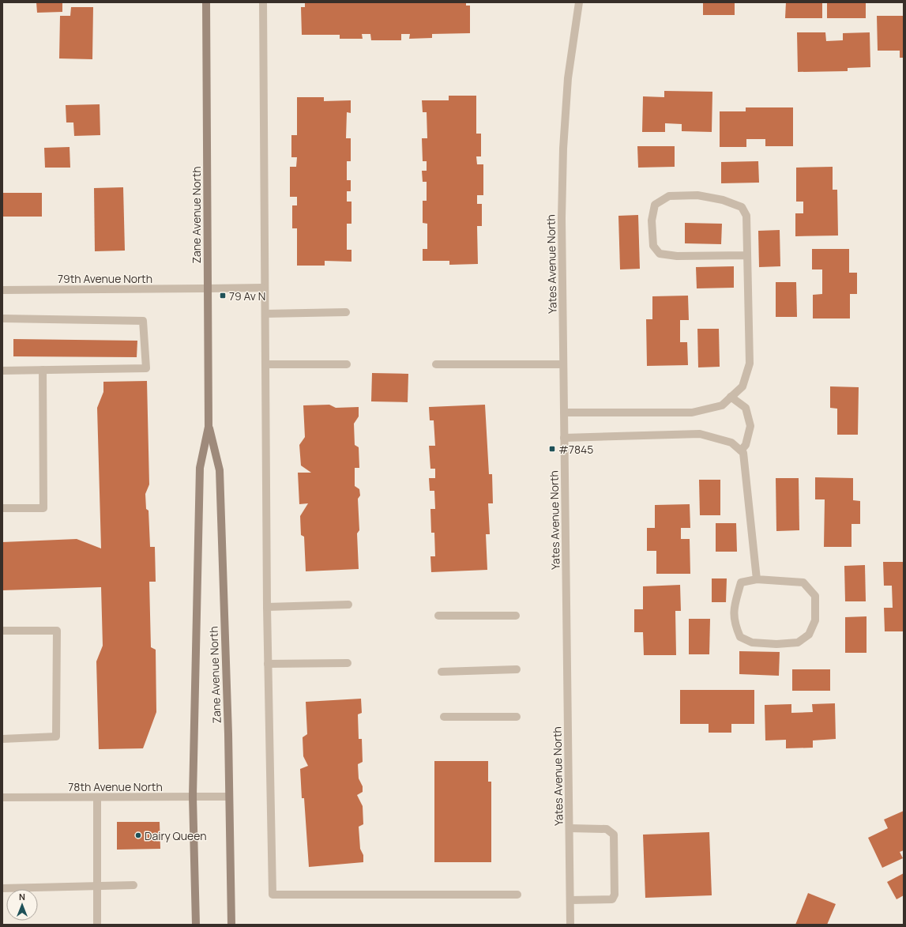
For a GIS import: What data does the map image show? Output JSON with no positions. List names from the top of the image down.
{
  "streets": {
    "main road": ["Zane Avenue North"],
    "street": ["Yates Avenue North", "79th Avenue North", "78th Avenue North"]
  },
  "crossings": [
    ["Zane Avenue North", "79th Avenue North"],
    ["Zane Avenue North", "78th Avenue North"]
  ],
  "places": {
    "transit": ["79 Av N", "#7845"],
    "other": ["Dairy Queen"]
  },
  "north": "top"
}
